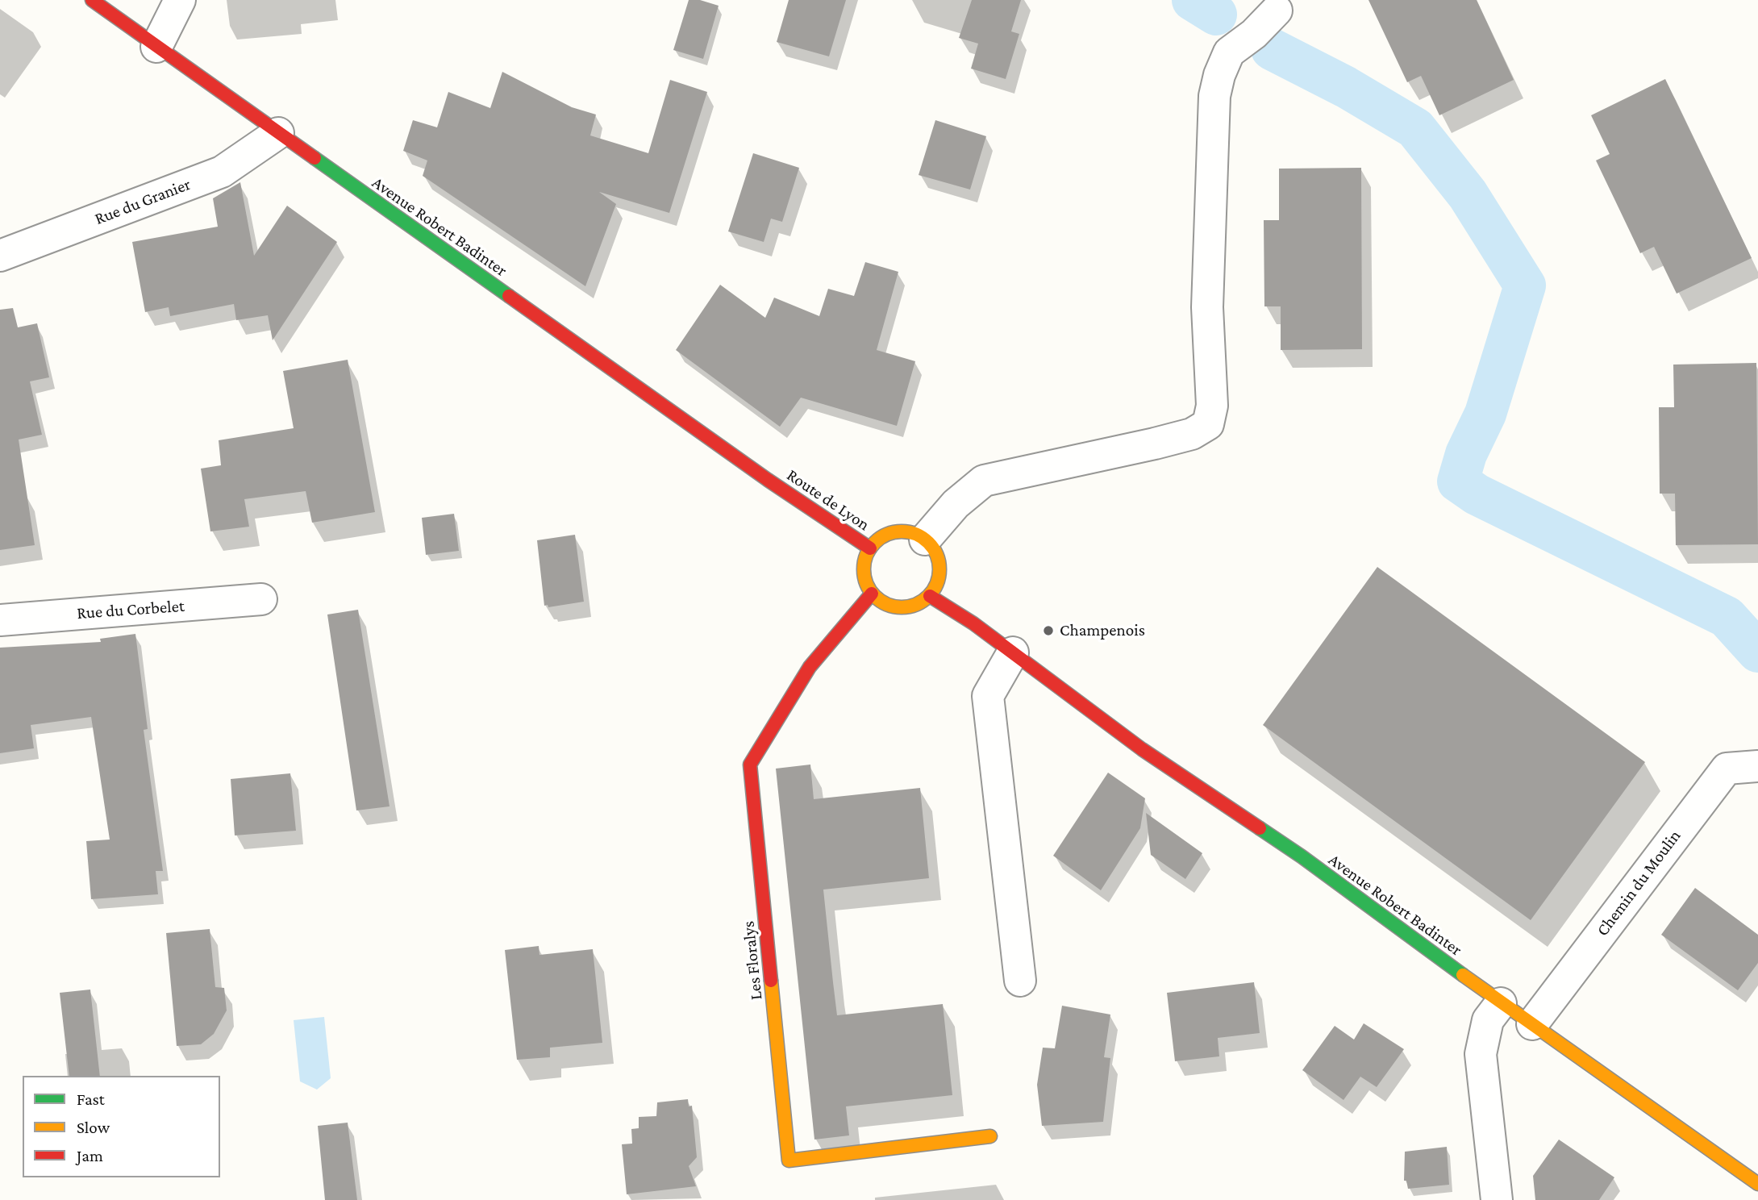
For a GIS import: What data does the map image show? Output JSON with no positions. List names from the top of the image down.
{
  "streets": {
    "main road": ["Avenue Robert Badinter", "Route de Lyon", "Les Floralys"],
    "street": ["Rue du Granier", "Rue du Corbelet", "Chemin du Moulin"]
  },
  "crossings": [
    ["Rue du Granier", "Avenue Robert Badinter"],
    ["Avenue Robert Badinter", "Route de Lyon"],
    ["Avenue Robert Badinter", "Chemin du Moulin"],
    ["Route de Lyon", "Les Floralys"]
  ],
  "places": ["Champenois"],
  "legend": ["Fast", "Slow", "Jam"]
}
